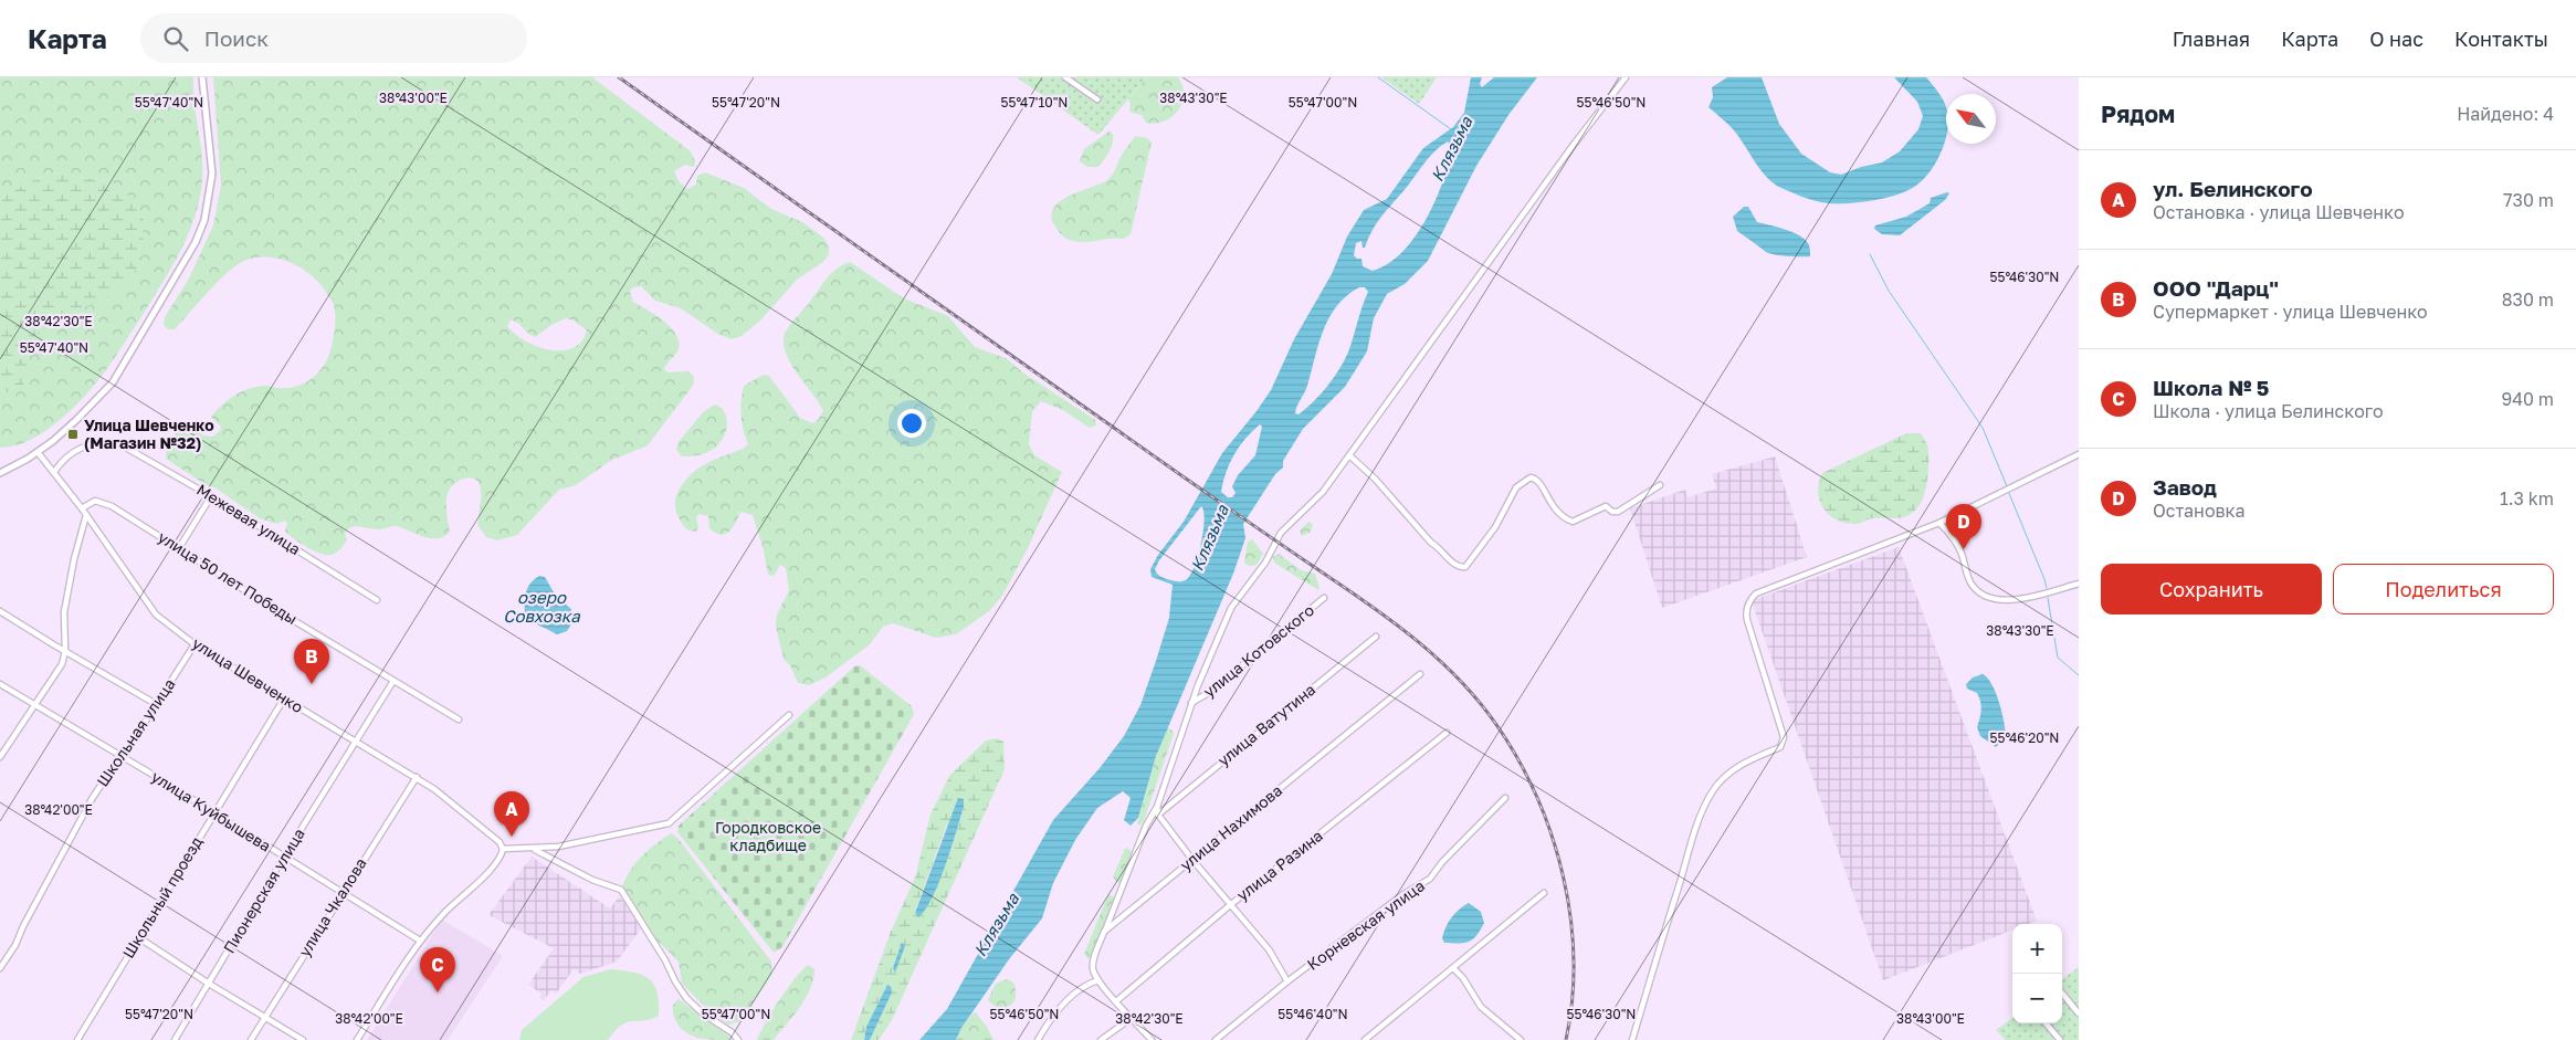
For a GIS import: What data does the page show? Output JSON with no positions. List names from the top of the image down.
{
  "streets": {
    "street": [
      "Межевая улица",
      "улица 50 лет Победы",
      "улица Котовского",
      "улица Шевченко",
      "улица Ватутина",
      "Школьная улица",
      "улица Куйбышева",
      "улица Нахимова",
      "улица Разина",
      "Пионерская улица",
      "Школьный проезд",
      "улица Чкалова",
      "Корневская улица"
    ]
  },
  "crossings": [
    ["Межевая улица", "улица Шевченко"],
    ["улица 50 лет Победы", "улица Шевченко"],
    ["улица 50 лет Победы", "Пионерская улица"],
    ["улица Шевченко", "Школьная улица"],
    ["улица Шевченко", "Пионерская улица"],
    ["улица Шевченко", "Школьный проезд"],
    ["улица Шевченко", "улица Чкалова"],
    ["Школьная улица", "улица Куйбышева"],
    ["улица Куйбышева", "Пионерская улица"],
    ["улица Куйбышева", "Школьный проезд"],
    ["улица Куйбышева", "улица Чкалова"]
  ],
  "water": ["Клязьма", "озеро Совхозка"],
  "parks": ["Городковское кладбище"],
  "places": {
    "transit": ["Улица Шевченко (Магазин №32)"]
  },
  "north": "top left",
  "page": {
    "header": "Карта",
    "search": "Поиск",
    "nav": [
      "Главная",
      "Карта",
      "О нас",
      "Контакты"
    ],
    "heading": ["Рядом", "Найдено: 4"],
    "list": [
      {
        "mark": "A",
        "name": "ул. Белинского",
        "note": "Остановка · улица Шевченко",
        "value": "730 m"
      },
      {
        "mark": "B",
        "name": "ООО \"Дарц\"",
        "note": "Супермаркет · улица Шевченко",
        "value": "830 m"
      },
      {
        "mark": "C",
        "name": "Школа № 5",
        "note": "Школа · улица Белинского",
        "value": "940 m"
      },
      {
        "mark": "D",
        "name": "Завод",
        "note": "Остановка",
        "value": "1.3 km"
      }
    ],
    "pins": [
      "D",
      "B",
      "A",
      "C"
    ],
    "buttons": ["Сохранить", "Поделиться"],
    "map_buttons": ["+", "−"]
  },
  "coordinates": [
    "38°43'00\"E",
    "38°43'30\"E",
    "55°47'40\"N",
    "55°47'20\"N",
    "55°47'10\"N",
    "55°47'00\"N",
    "55°46'50\"N",
    "55°46'30\"N",
    "38°42'30\"E",
    "55°46'20\"N",
    "38°42'00\"E",
    "55°46'40\"N"
  ]
}
